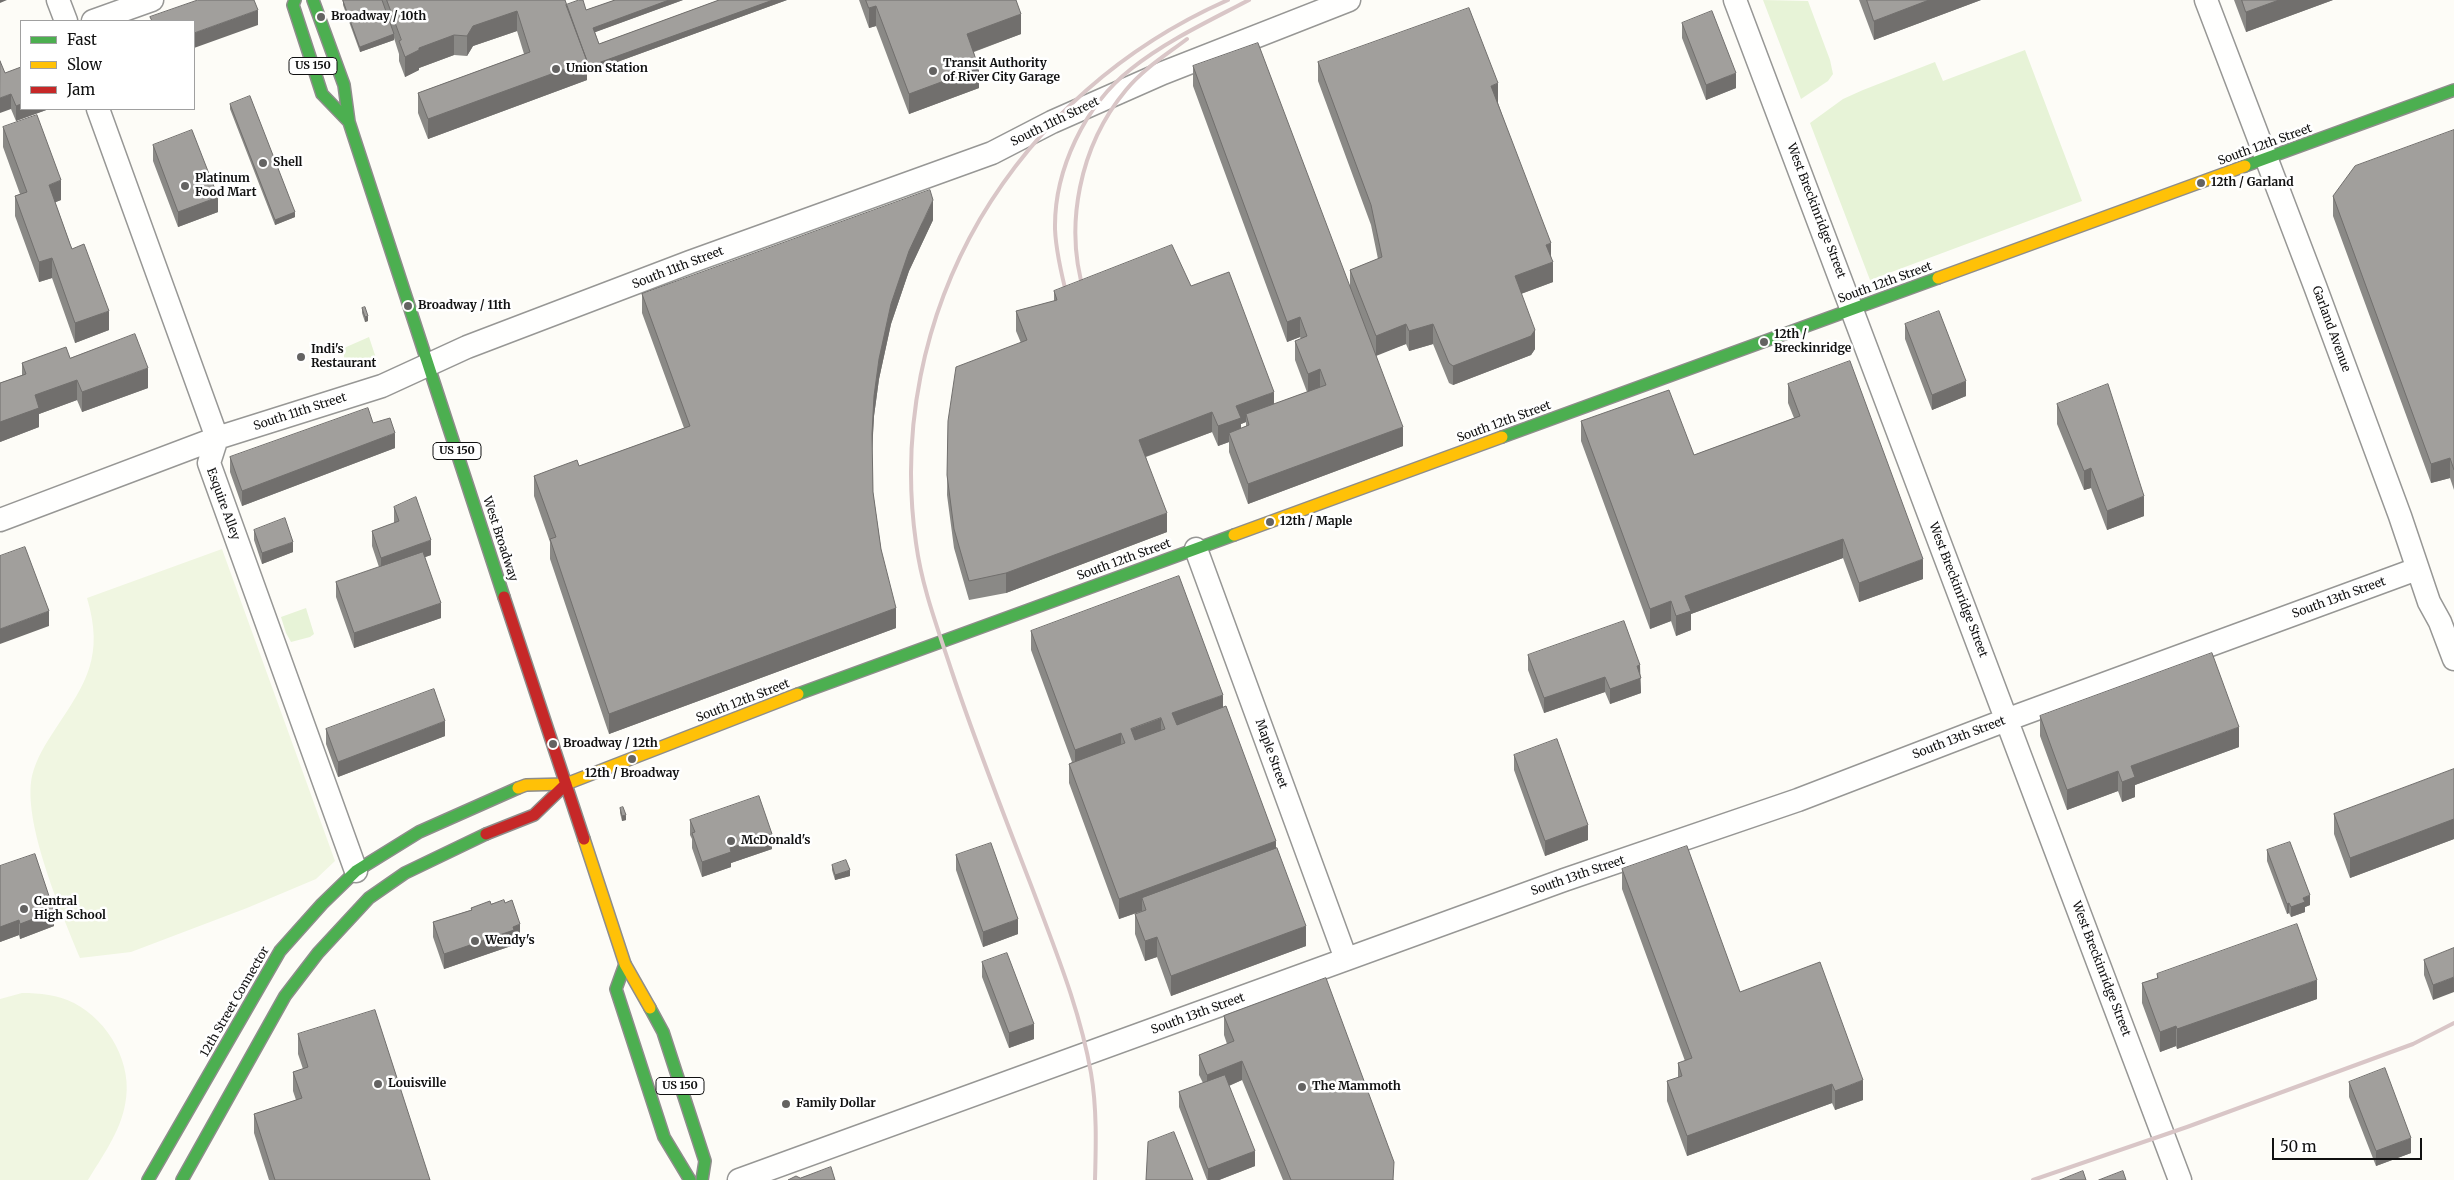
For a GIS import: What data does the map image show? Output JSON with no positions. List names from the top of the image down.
{
  "streets": {
    "street": [
      "US 150",
      "South 11th Street",
      "South 12th Street",
      "West Breckinridge Street",
      "Garland Avenue",
      "Esquire Alley",
      "West Broadway",
      "South 13th Street",
      "Maple Street",
      "12th Street Connector"
    ]
  },
  "crossings": [
    ["US 150", "West Broadway"],
    ["South 11th Street", "Esquire Alley"],
    ["South 11th Street", "West Broadway"],
    ["South 12th Street", "West Breckinridge Street"],
    ["South 12th Street", "Garland Avenue"],
    ["South 12th Street", "West Broadway"],
    ["South 12th Street", "Maple Street"],
    ["South 12th Street", "12th Street Connector"],
    ["West Breckinridge Street", "South 13th Street"],
    ["Garland Avenue", "South 13th Street"],
    ["Esquire Alley", "12th Street Connector"],
    ["West Broadway", "12th Street Connector"],
    ["South 13th Street", "Maple Street"]
  ],
  "places": [
    "Broadway / 10th",
    "Union Station",
    "Transit Authority of River City Garage",
    "Shell",
    "12th / Garland",
    "Platinum Food Mart",
    "Broadway / 11th",
    "12th / Breckinridge",
    "Indi's Restaurant",
    "12th / Maple",
    "Broadway / 12th",
    "12th / Broadway",
    "McDonald's",
    "Central High School",
    "Wendy's",
    "Louisville",
    "The Mammoth",
    "Family Dollar"
  ],
  "legend": ["Fast", "Slow", "Jam"],
  "scale_bar": "50 m"
}
